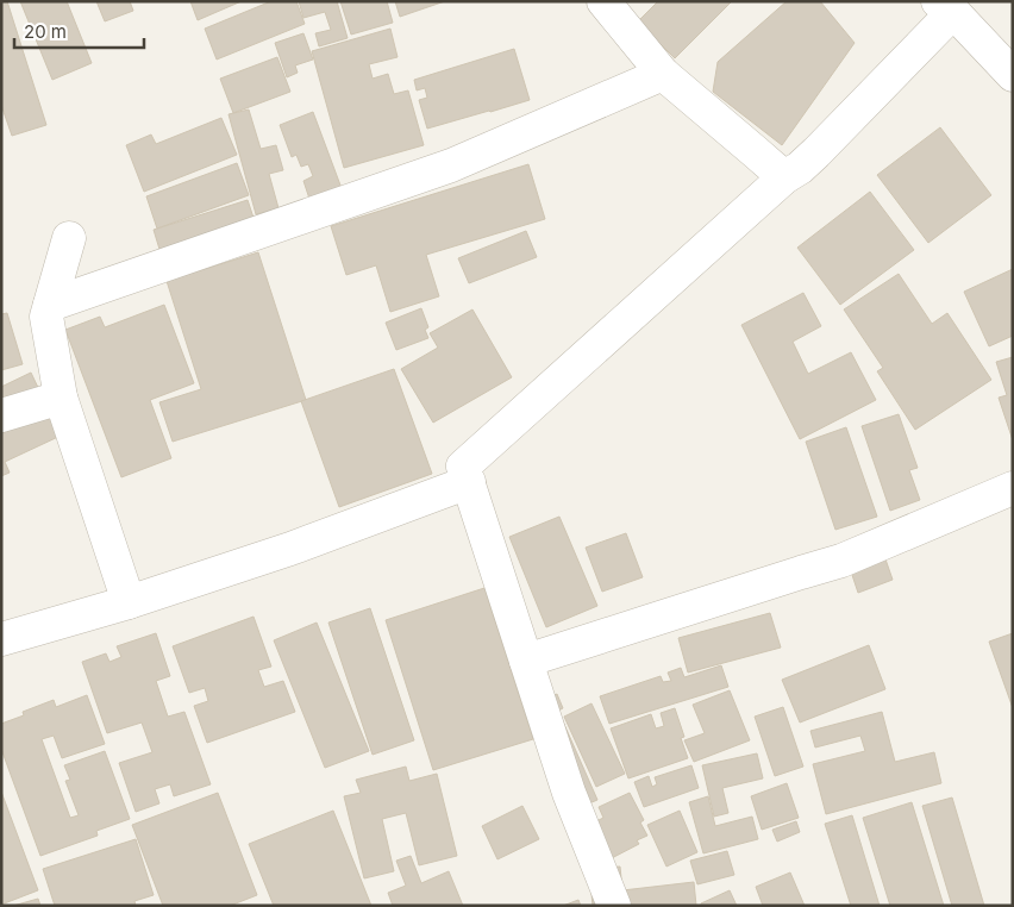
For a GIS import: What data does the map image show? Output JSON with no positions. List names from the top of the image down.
{
  "scale_bar": "20 m"
}
